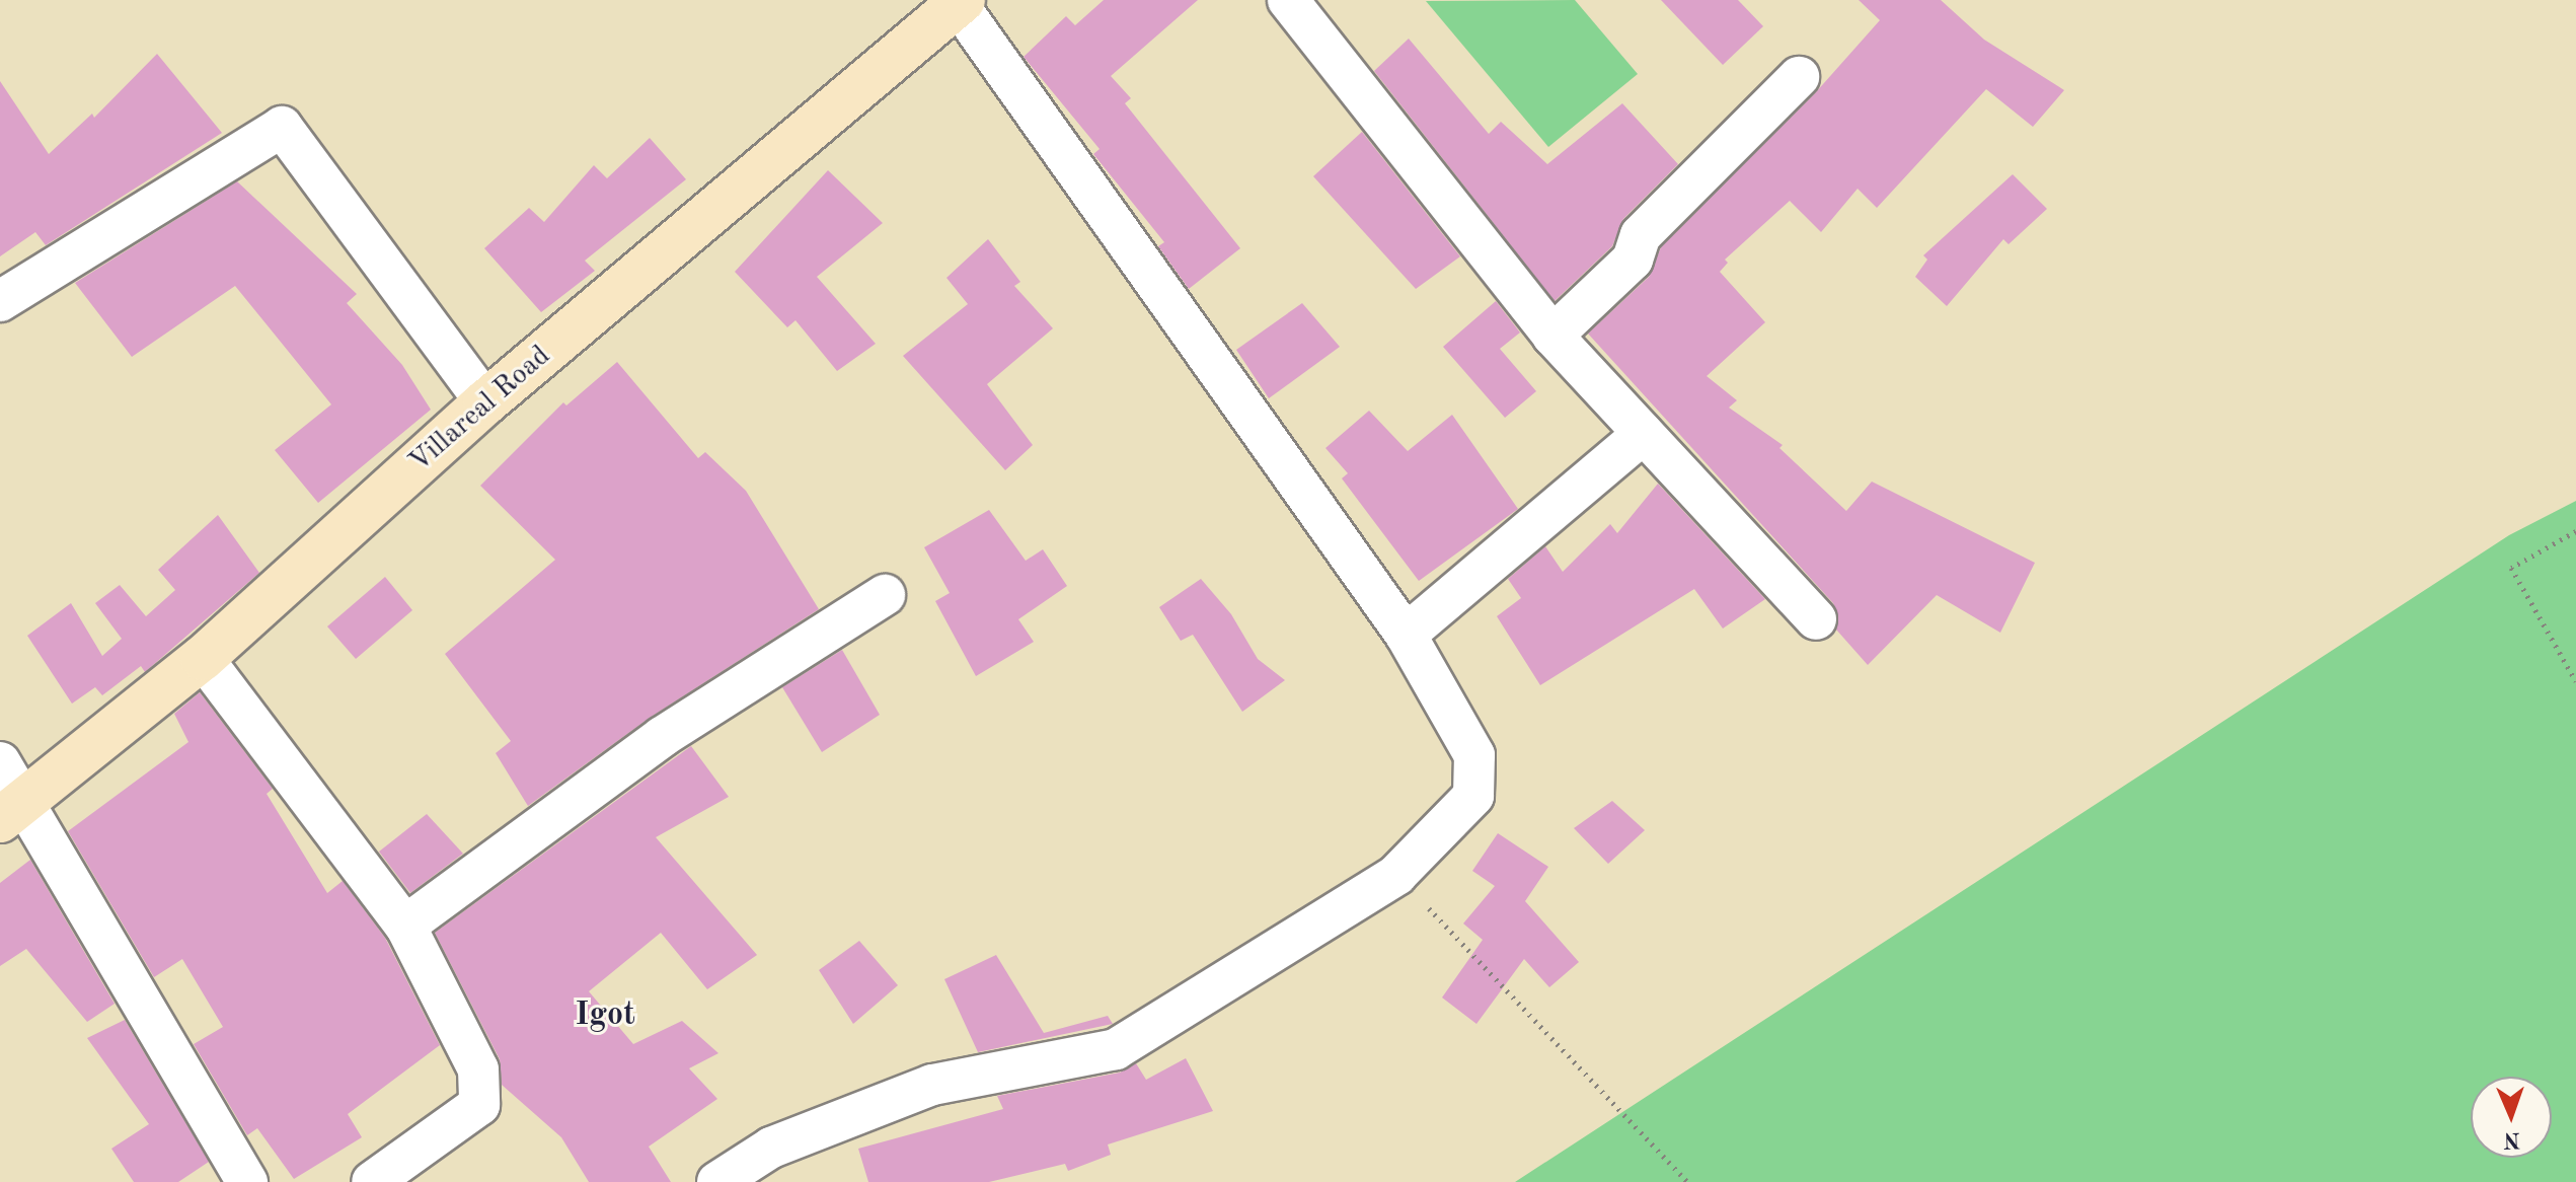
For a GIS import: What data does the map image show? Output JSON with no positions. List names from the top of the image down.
{
  "streets": {
    "main road": ["Villareal Road"]
  },
  "districts": ["Igot"],
  "north": "bottom"
}
